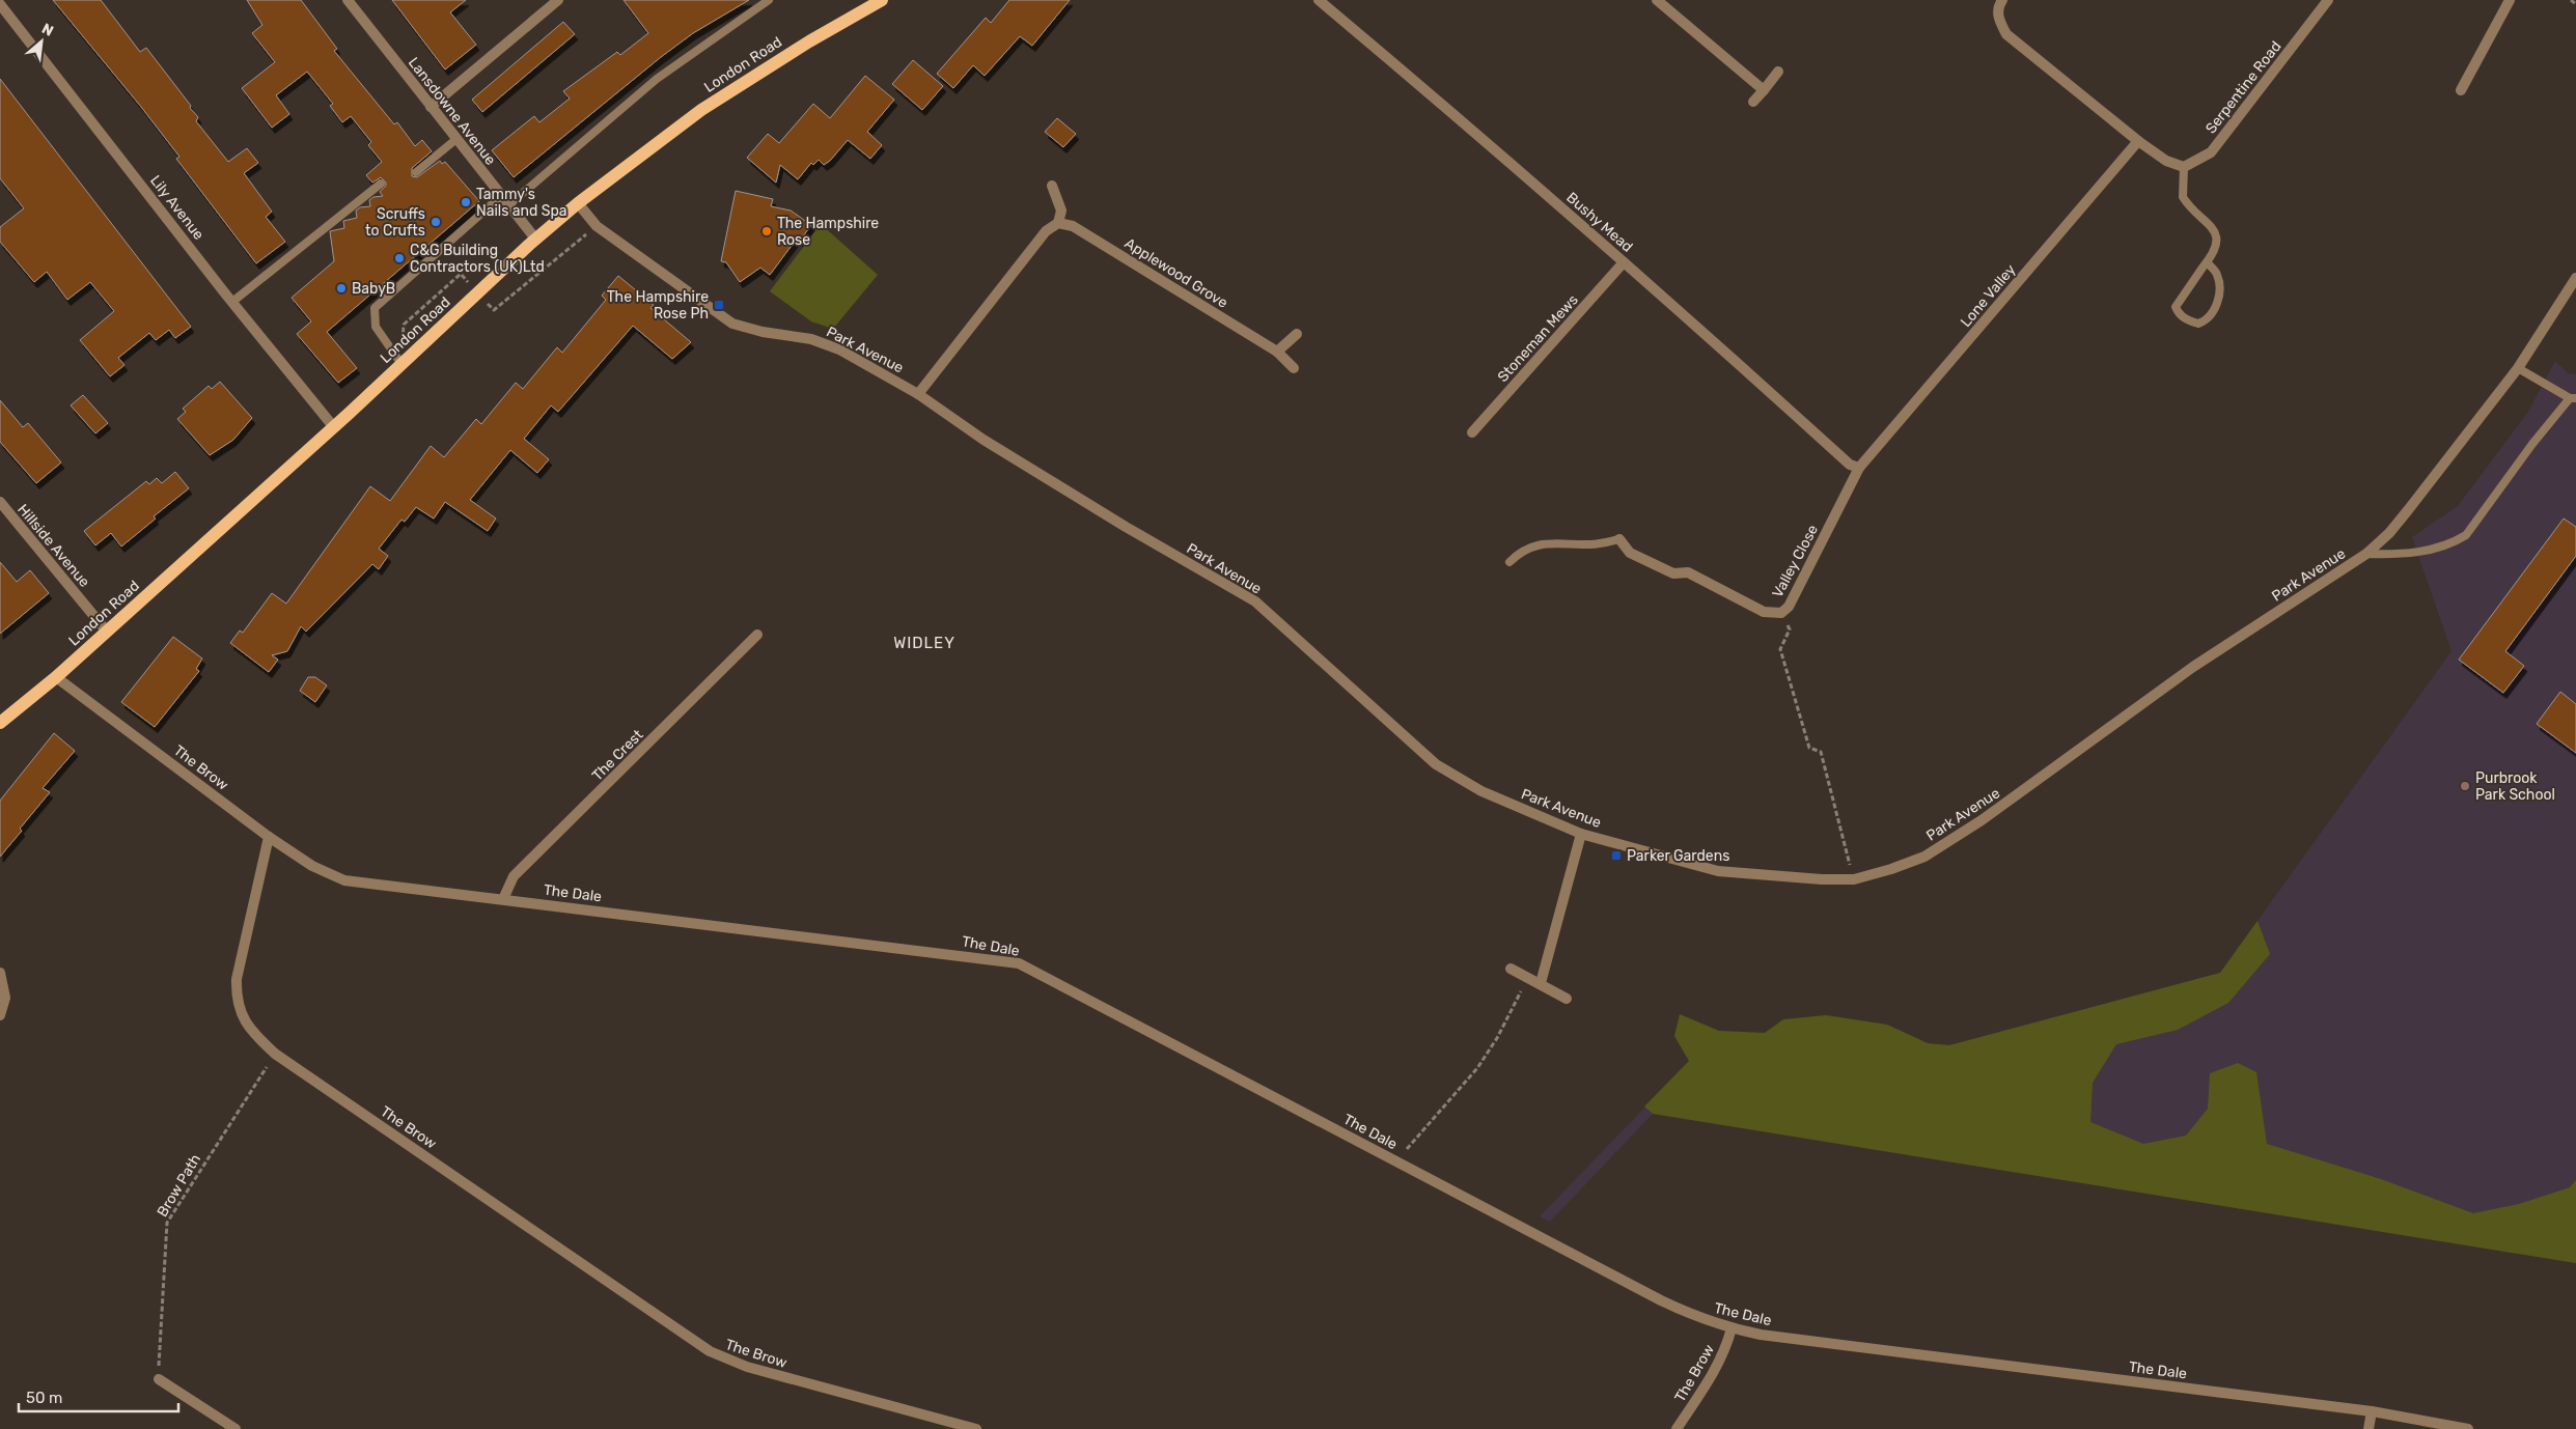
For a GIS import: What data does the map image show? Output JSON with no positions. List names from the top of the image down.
{
  "streets": {
    "main road": ["London Road"],
    "street": [
      "Serpentine Road",
      "Lansdowne Avenue",
      "Lily Avenue",
      "Bushy Mead",
      "Applewood Grove",
      "Lone Valley",
      "Stoneman Mews",
      "Park Avenue",
      "Hillside Avenue",
      "Valley Close",
      "The Crest",
      "The Brow",
      "The Dale"
    ],
    "path": ["Brow Path"]
  },
  "crossings": [
    ["London Road", "Lansdowne Avenue"],
    ["London Road", "Lily Avenue"],
    ["London Road", "Park Avenue"],
    ["London Road", "Hillside Avenue"],
    ["London Road", "The Brow"],
    ["Bushy Mead", "Lone Valley"],
    ["Bushy Mead", "Stoneman Mews"],
    ["Bushy Mead", "Valley Close"],
    ["Lone Valley", "Valley Close"],
    ["The Crest", "The Dale"],
    ["The Brow", "The Dale"],
    ["The Brow", "Brow Path"]
  ],
  "districts": ["WIDLEY"],
  "places": {
    "other": [
      "Tammy's Nails and Spa",
      "Scruffs to Crufts",
      "The Hampshire Rose",
      "C&G Building Contractors (UK)Ltd",
      "BabyB",
      "Purbrook Park School"
    ],
    "transit": ["The Hampshire Rose Ph", "Parker Gardens"]
  },
  "scale_bar": "50 m",
  "north": "top right"
}
